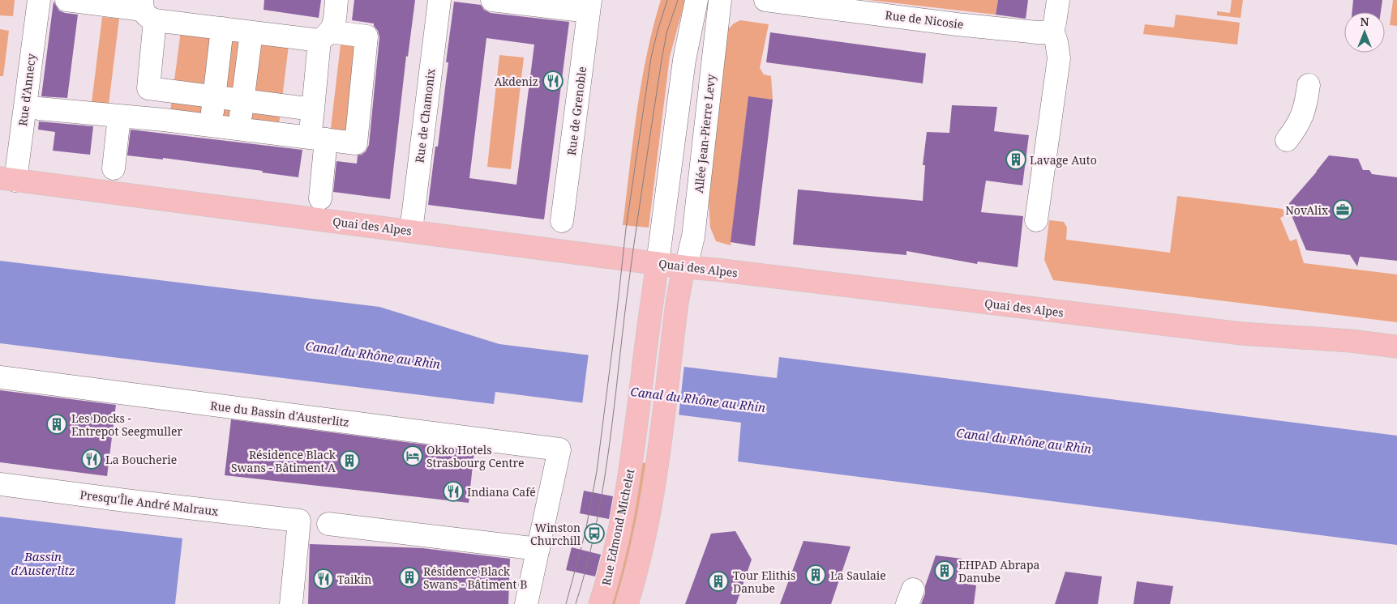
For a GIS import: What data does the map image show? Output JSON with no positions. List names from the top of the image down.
{
  "streets": {
    "main road": ["Quai des Alpes", "Rue Edmond Michelet"],
    "street": [
      "Rue de Nicosie",
      "Rue d'Annecy",
      "Rue de Grenoble",
      "Rue de Chamonix",
      "Allée Jean-Pierre Levy",
      "Rue du Bassin d'Austerlitz",
      "Presqu'Île André Malraux"
    ]
  },
  "crossings": [
    ["Rue d'Annecy", "Quai des Alpes"],
    ["Rue de Chamonix", "Quai des Alpes"],
    ["Allée Jean-Pierre Levy", "Quai des Alpes"],
    ["Quai des Alpes", "Rue Edmond Michelet"]
  ],
  "water": ["Canal du Rhône au Rhin", "Bassin d'Austerlitz"],
  "places": {
    "restaurant": [
      "Akdeniz",
      "La Boucherie",
      "Indiana Café",
      "Taikin"
    ],
    "building": [
      "Lavage Auto",
      "Les Docks - Entrepot Seegmuller",
      "Résidence Black Swans - Bâtiment A",
      "EHPAD Abrapa Danube",
      "La Saulaie",
      "Résidence Black Swans - Bâtiment B",
      "Tour Elithis Danube"
    ],
    "office": ["NovAlix"],
    "hotel": ["Okko Hotels Strasbourg Centre"],
    "bus stop": ["Winston Churchill"]
  },
  "north": "top"
}
